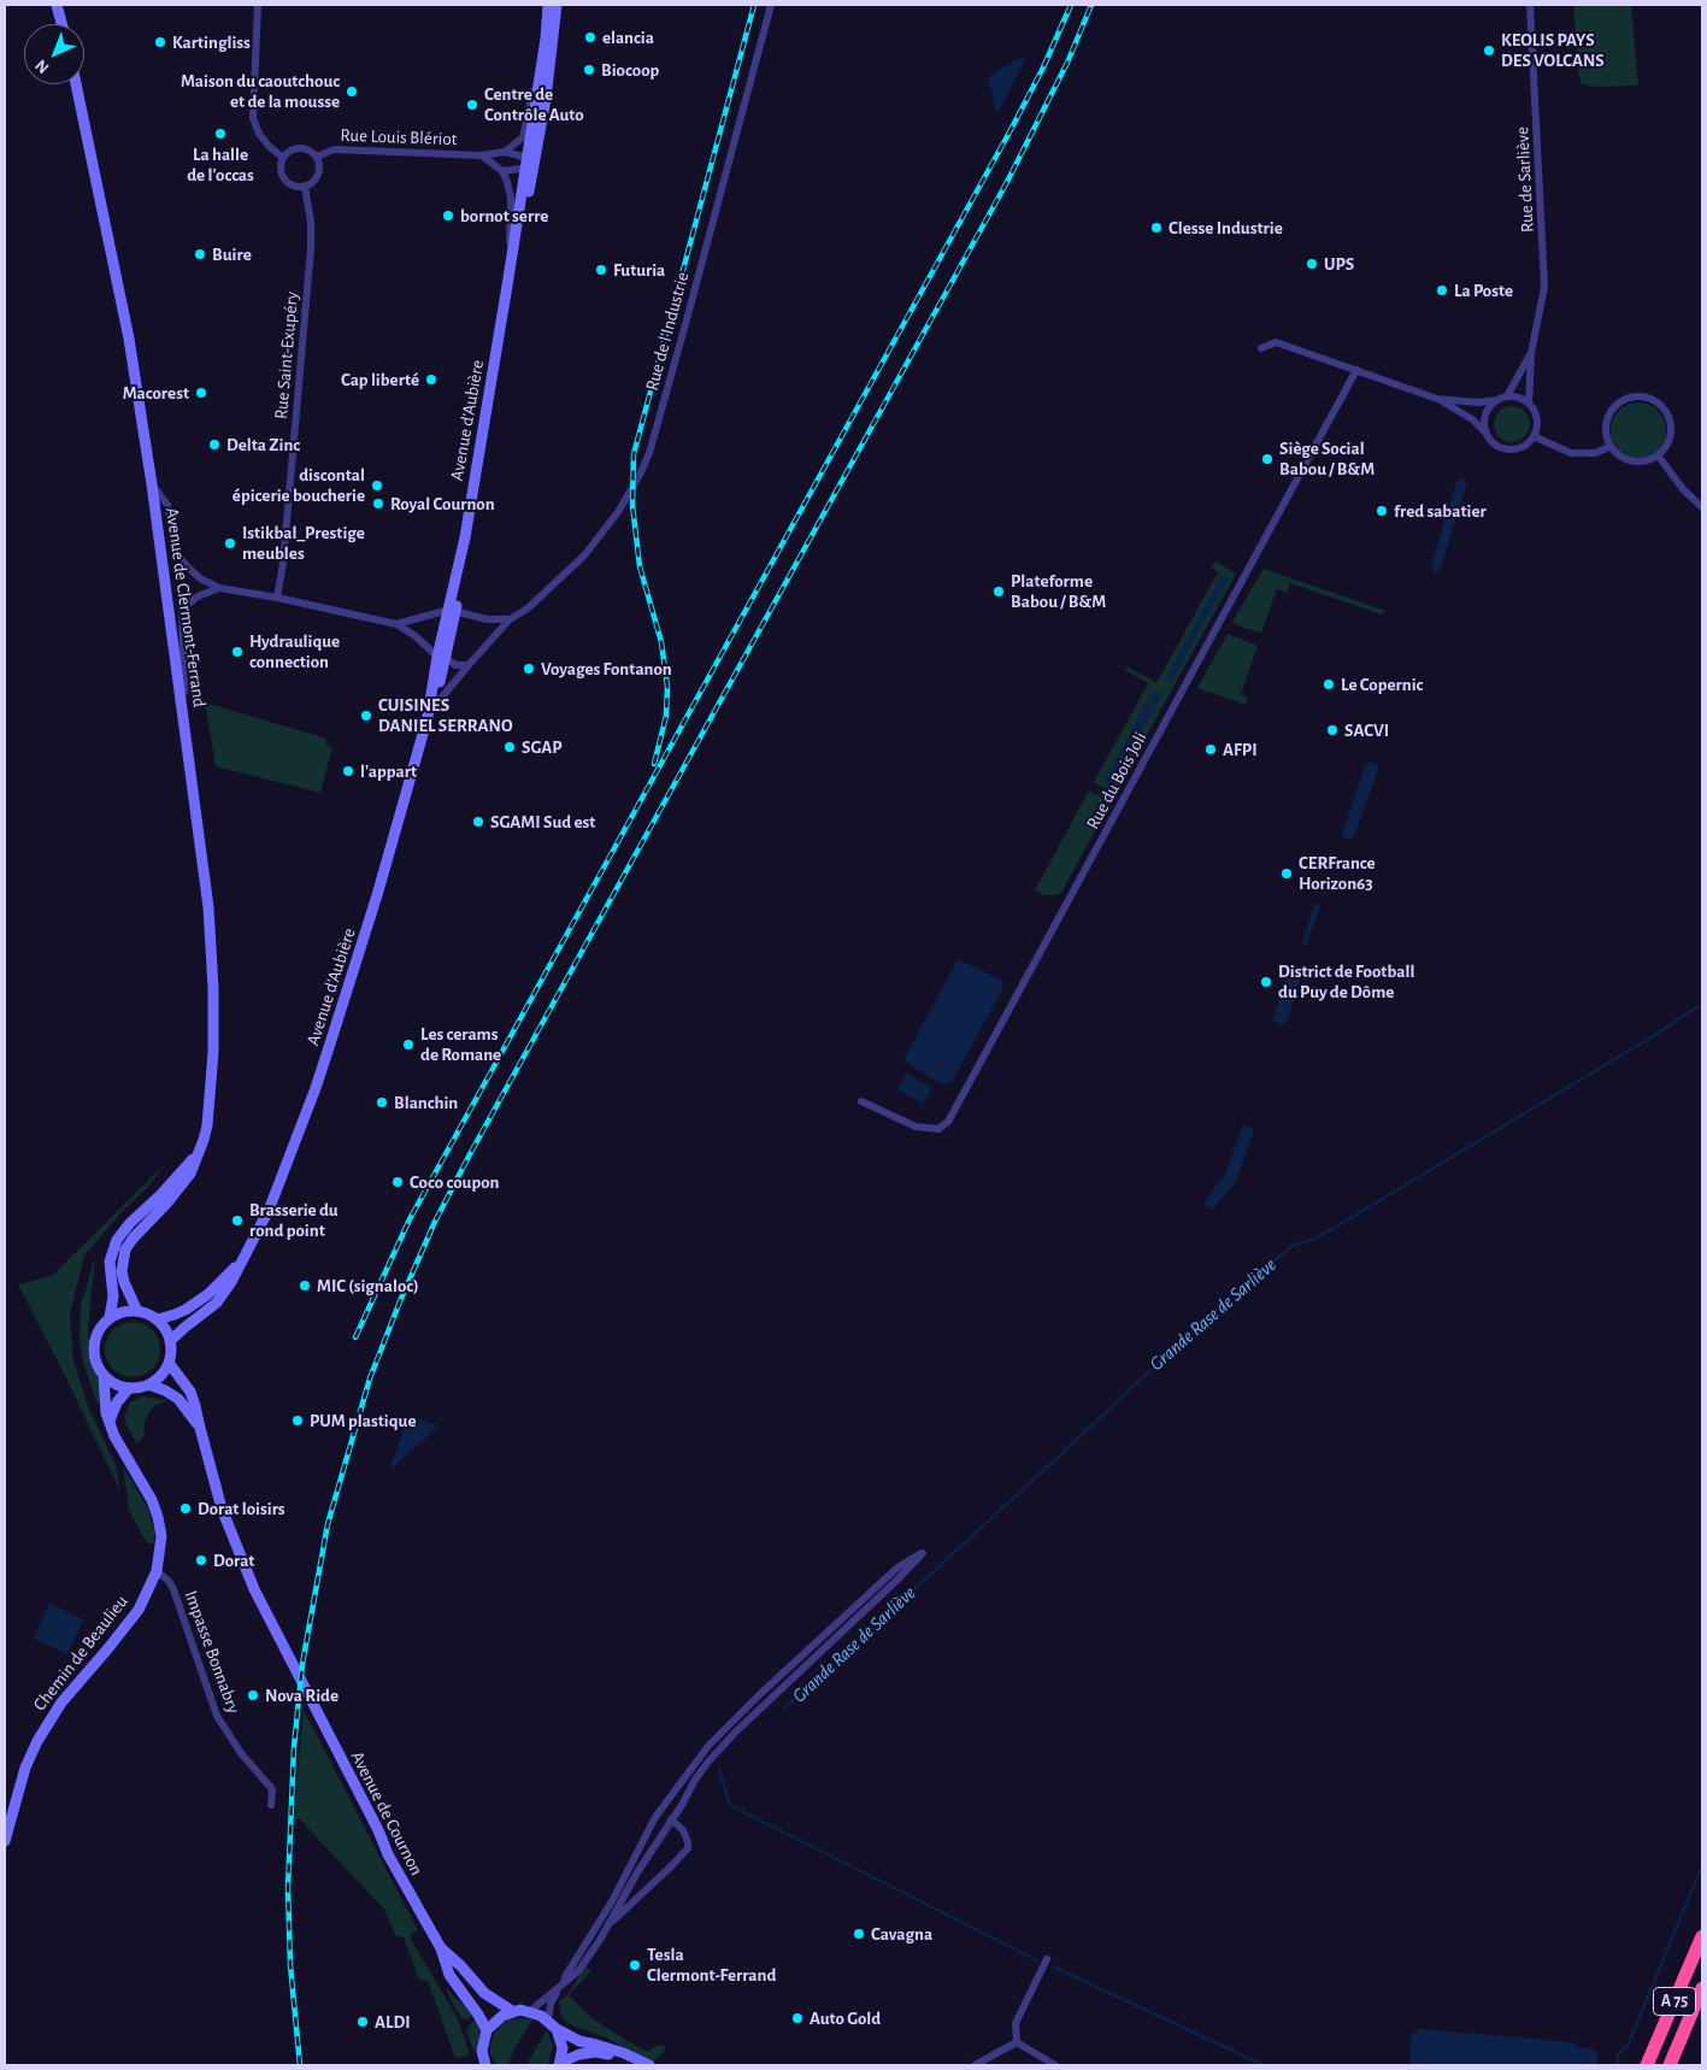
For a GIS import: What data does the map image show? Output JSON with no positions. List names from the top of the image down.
{
  "streets": {
    "highway": ["A 75"],
    "main road": [
      "Avenue d'Aubière",
      "Avenue de Clermont-Ferrand",
      "Chemin de Beaulieu",
      "Avenue de Cournon"
    ],
    "street": [
      "Rue Louis Blériot",
      "Rue de Sarliève",
      "Rue de l'Industrie",
      "Rue Saint-Exupéry",
      "Rue du Bois Joli",
      "Impasse Bonnabry"
    ]
  },
  "crossings": [
    ["Rue Louis Blériot", "Rue Saint-Exupéry"],
    ["Rue de l'Industrie", "Avenue d'Aubière"],
    ["Avenue d'Aubière", "Avenue de Clermont-Ferrand"],
    ["Avenue d'Aubière", "Chemin de Beaulieu"],
    ["Avenue de Clermont-Ferrand", "Chemin de Beaulieu"],
    ["Impasse Bonnabry", "Chemin de Beaulieu"]
  ],
  "water": ["Grande Rase de Sarliève"],
  "places": [
    "elancia",
    "Kartingliss",
    "KEOLIS PAYS DES VOLCANS",
    "Biocoop",
    "Maison du caoutchouc et de la mousse",
    "Centre de Contrôle Auto",
    "La halle de l'occas",
    "bornot serre",
    "Clesse Industrie",
    "Buire",
    "UPS",
    "Futuria",
    "La Poste",
    "Cap liberté",
    "Macorest",
    "Delta Zinc",
    "Siège Social Babou / B&M",
    "discontal épicerie boucherie",
    "Royal Cournon",
    "fred sabatier",
    "Istikbal_Prestige meubles",
    "Plateforme Babou / B&M",
    "Hydraulique connection",
    "Voyages Fontanon",
    "Le Copernic",
    "CUISINES DANIEL SERRANO",
    "SACVI",
    "SGAP",
    "AFPI",
    "l'appart",
    "SGAMI Sud est",
    "CERFrance Horizon63",
    "District de Football du Puy de Dôme",
    "Les cerams de Romane",
    "Blanchin",
    "Coco coupon",
    "Brasserie du rond point",
    "MIC (signaloc)",
    "PUM plastique",
    "Dorat loisirs",
    "Dorat",
    "Nova Ride",
    "Cavagna",
    "Tesla Clermont-Ferrand",
    "Auto Gold",
    "ALDI"
  ],
  "north": "bottom left"
}
